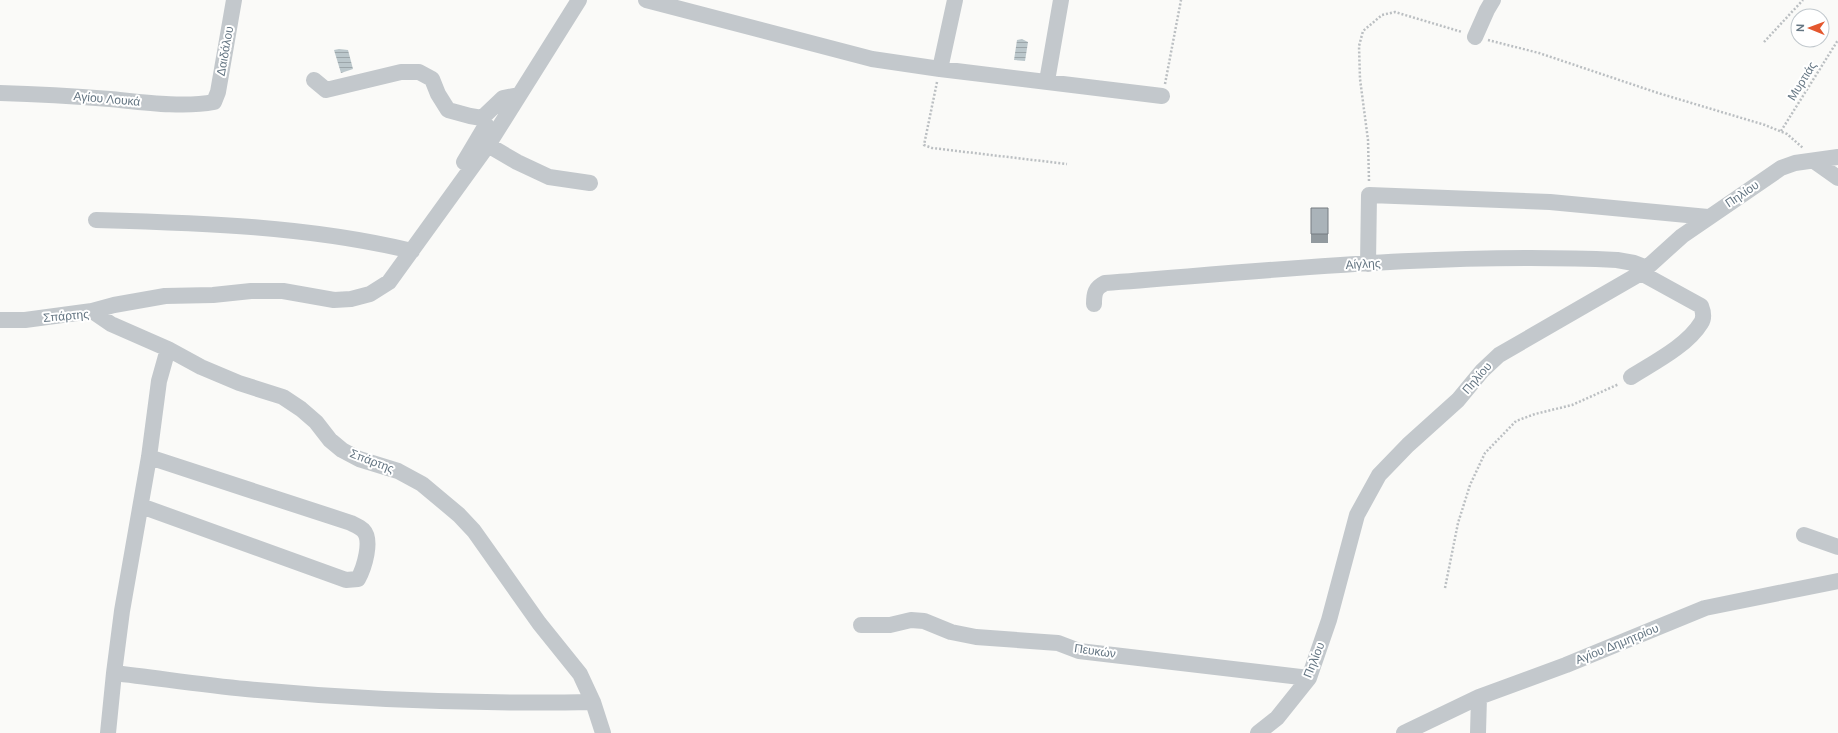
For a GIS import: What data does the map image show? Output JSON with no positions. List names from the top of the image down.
{
  "streets": {
    "street": [
      "Δαιδάλου",
      "Αγίου Λουκά",
      "Πηλίου",
      "Αίγλης",
      "Σπάρτης",
      "Αγίου Δημητρίου",
      "Πευκών"
    ],
    "path": ["Μυρτιάς"]
  },
  "crossings": [
    ["Δαιδάλου", "Αγίου Λουκά"],
    ["Πηλίου", "Αίγλης"],
    ["Πηλίου", "Πευκών"]
  ],
  "north": "left"
}
